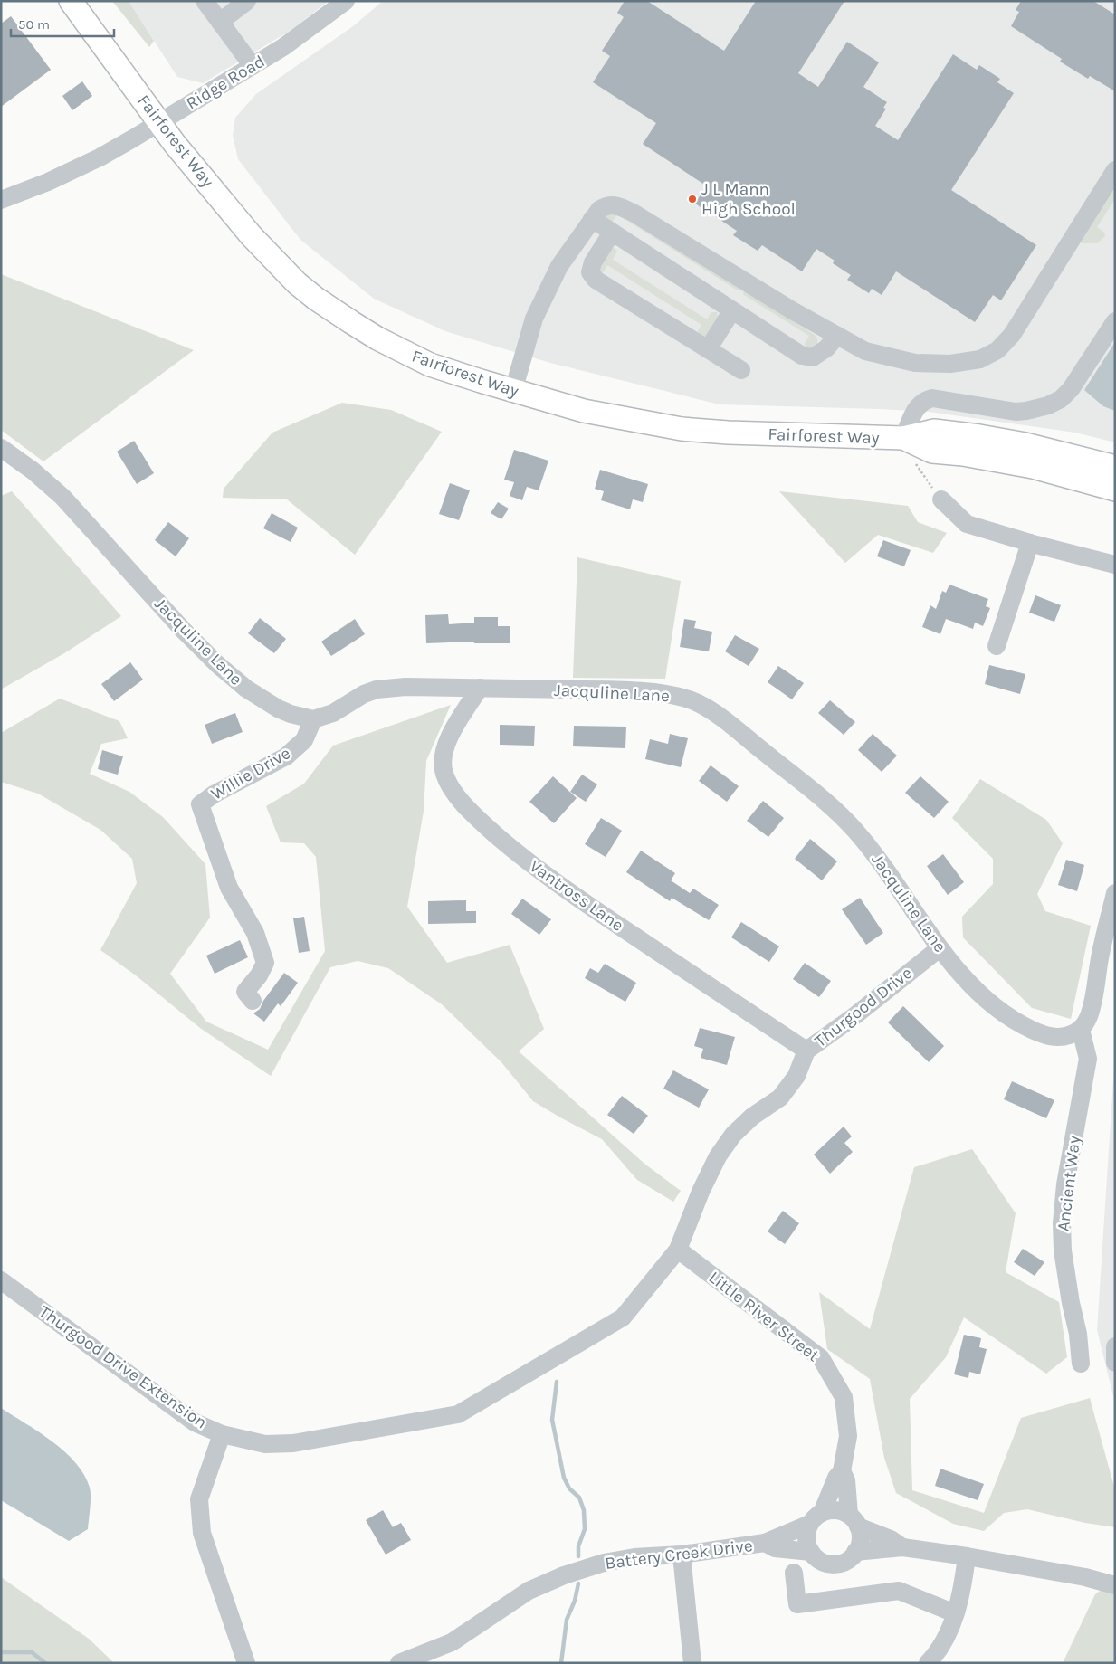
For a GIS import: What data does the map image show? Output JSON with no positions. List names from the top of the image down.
{
  "streets": {
    "main road": ["Fairforest Way"],
    "street": [
      "Ridge Road",
      "Jacquline Lane",
      "Willie Drive",
      "Vantross Lane",
      "Thurgood Drive",
      "Ancient Way",
      "Little River Street",
      "Thurgood Drive Extension",
      "Battery Creek Drive"
    ]
  },
  "crossings": [
    ["Ridge Road", "Fairforest Way"],
    ["Jacquline Lane", "Willie Drive"],
    ["Jacquline Lane", "Vantross Lane"],
    ["Jacquline Lane", "Thurgood Drive"],
    ["Jacquline Lane", "Ancient Way"],
    ["Vantross Lane", "Thurgood Drive"],
    ["Thurgood Drive", "Little River Street"],
    ["Thurgood Drive", "Thurgood Drive Extension"],
    ["Little River Street", "Thurgood Drive Extension"],
    ["Little River Street", "Battery Creek Drive"]
  ],
  "places": ["J L Mann High School"],
  "scale_bar": "50 m"
}
